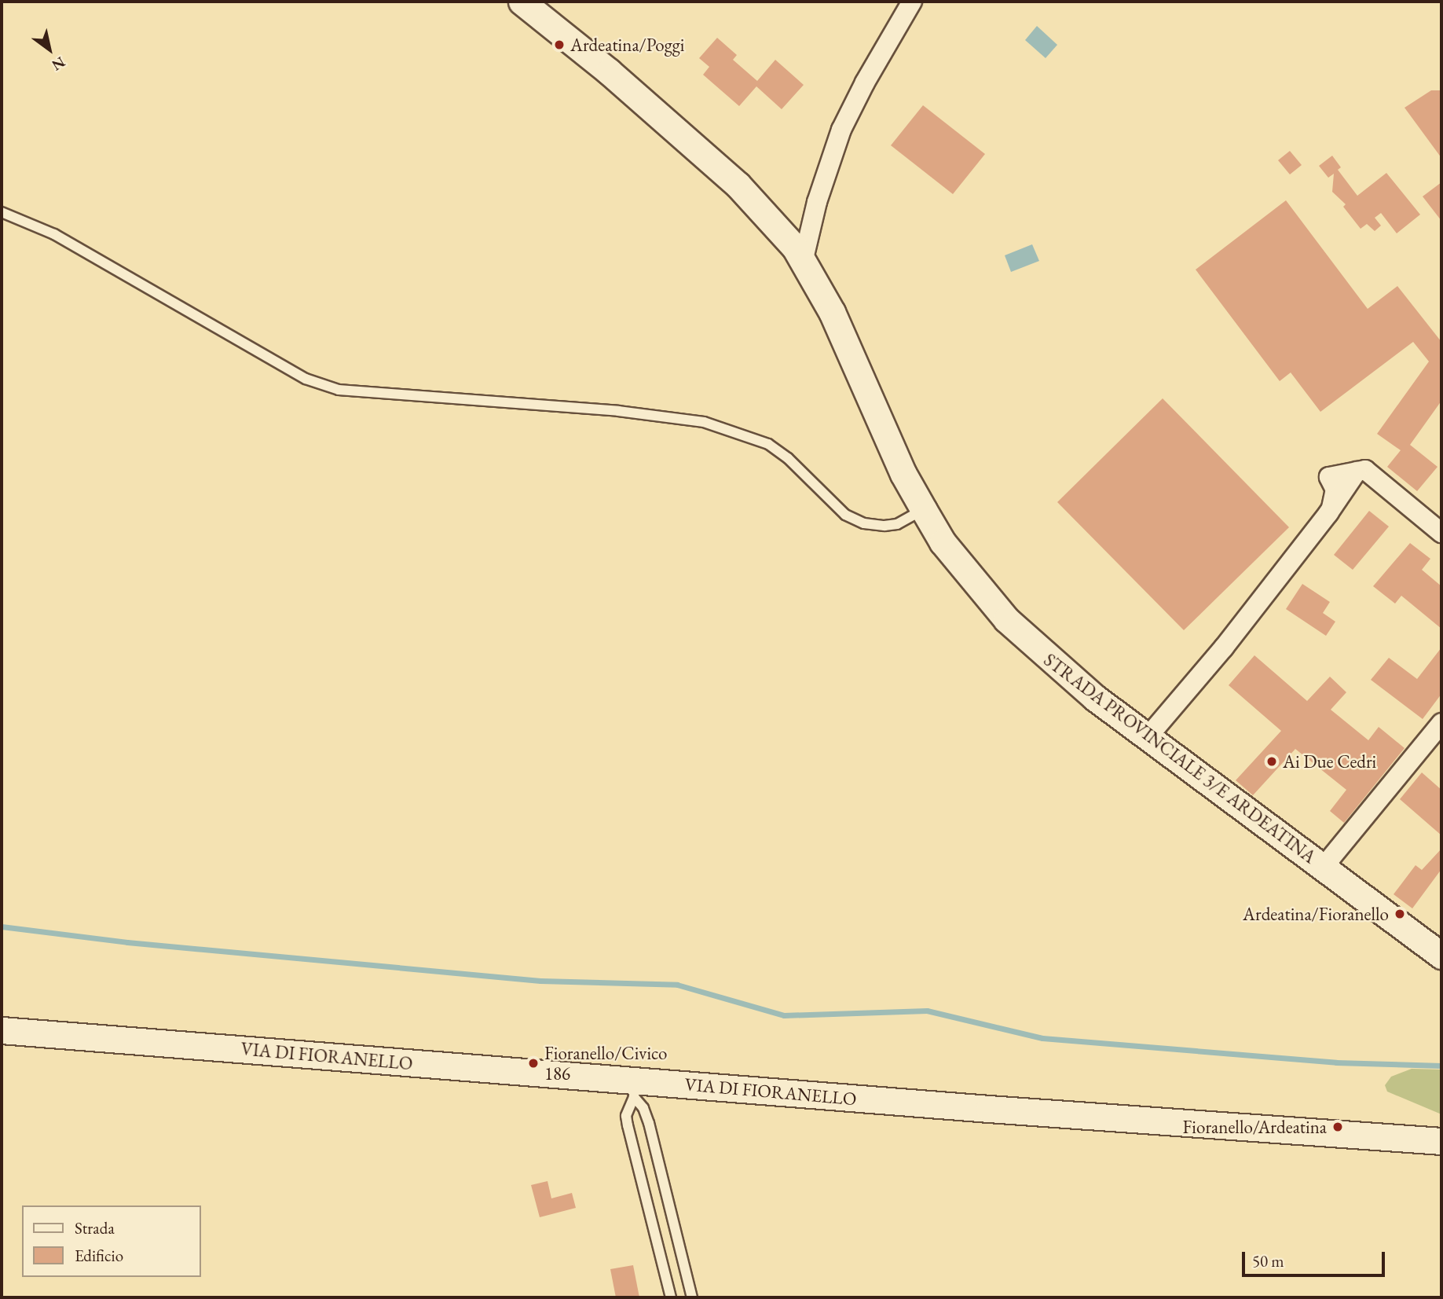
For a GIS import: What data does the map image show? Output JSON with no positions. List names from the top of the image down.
{
  "streets": {
    "street": ["STRADA PROVINCIALE 3/E ARDEATINA", "VIA DI FIORANELLO"]
  },
  "places": [
    "Ardeatina/Poggi",
    "Ai Due Cedri",
    "Ardeatina/Fioranello",
    "Fioranello/Civico 186",
    "Fioranello/Ardeatina"
  ],
  "legend": ["Strada", "Edificio"],
  "scale_bar": "50 m",
  "north": "bottom right"
}
